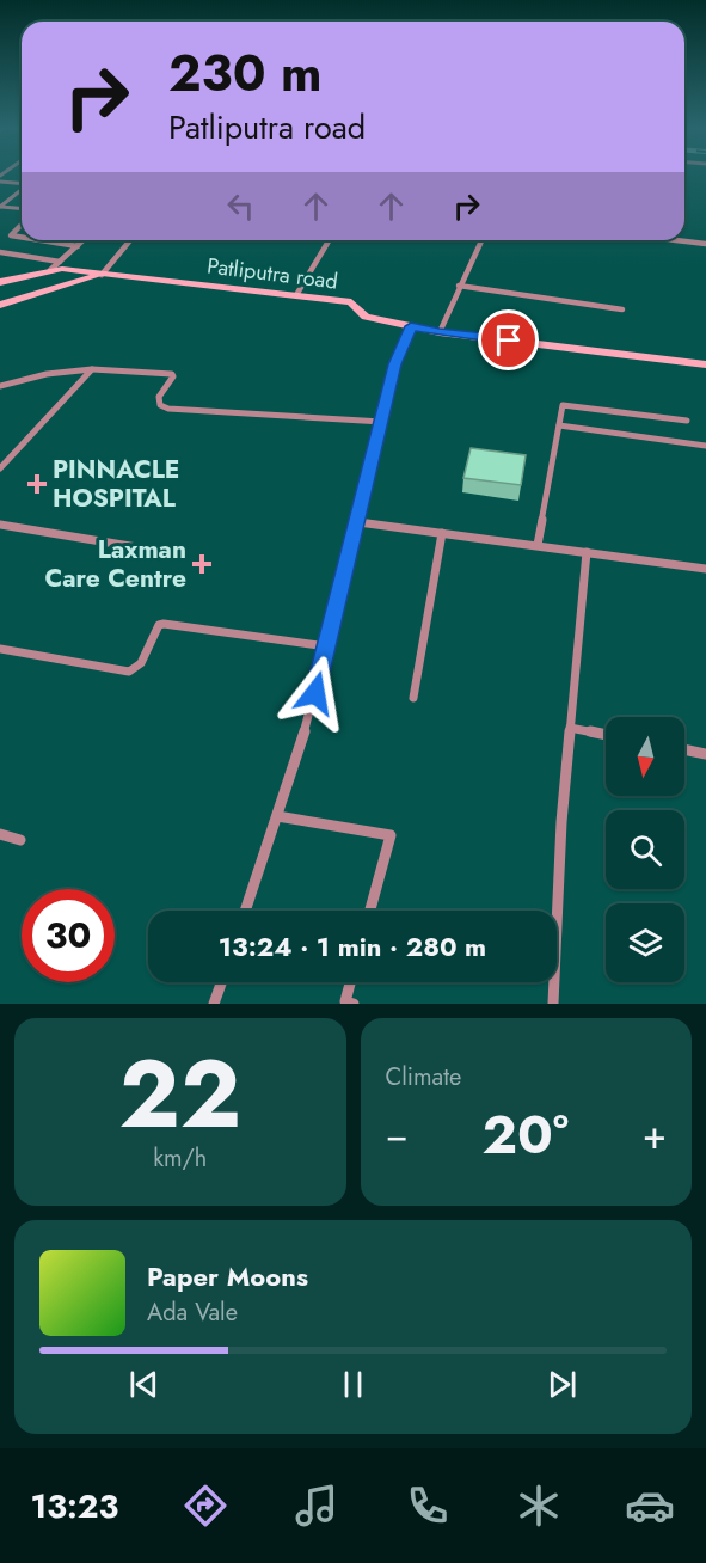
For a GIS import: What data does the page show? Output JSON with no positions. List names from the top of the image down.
{
  "streets": {
    "street": ["Patliputra road"]
  },
  "places": {
    "health": ["PINNACLE HOSPITAL", "Laxman Care Centre"]
  },
  "north": "bottom",
  "page": {
    "turn": ["230 m", "Patliputra road"],
    "limit": "30",
    "trip": "13:24 · 1 min · 280 m",
    "tile": [
      ["22", "km/h"],
      "Climate"
    ],
    "heat": ["−", "20°", "+"],
    "song": ["Paper Moons", "Ada Vale"],
    "tabs": "13:23"
  }
}
